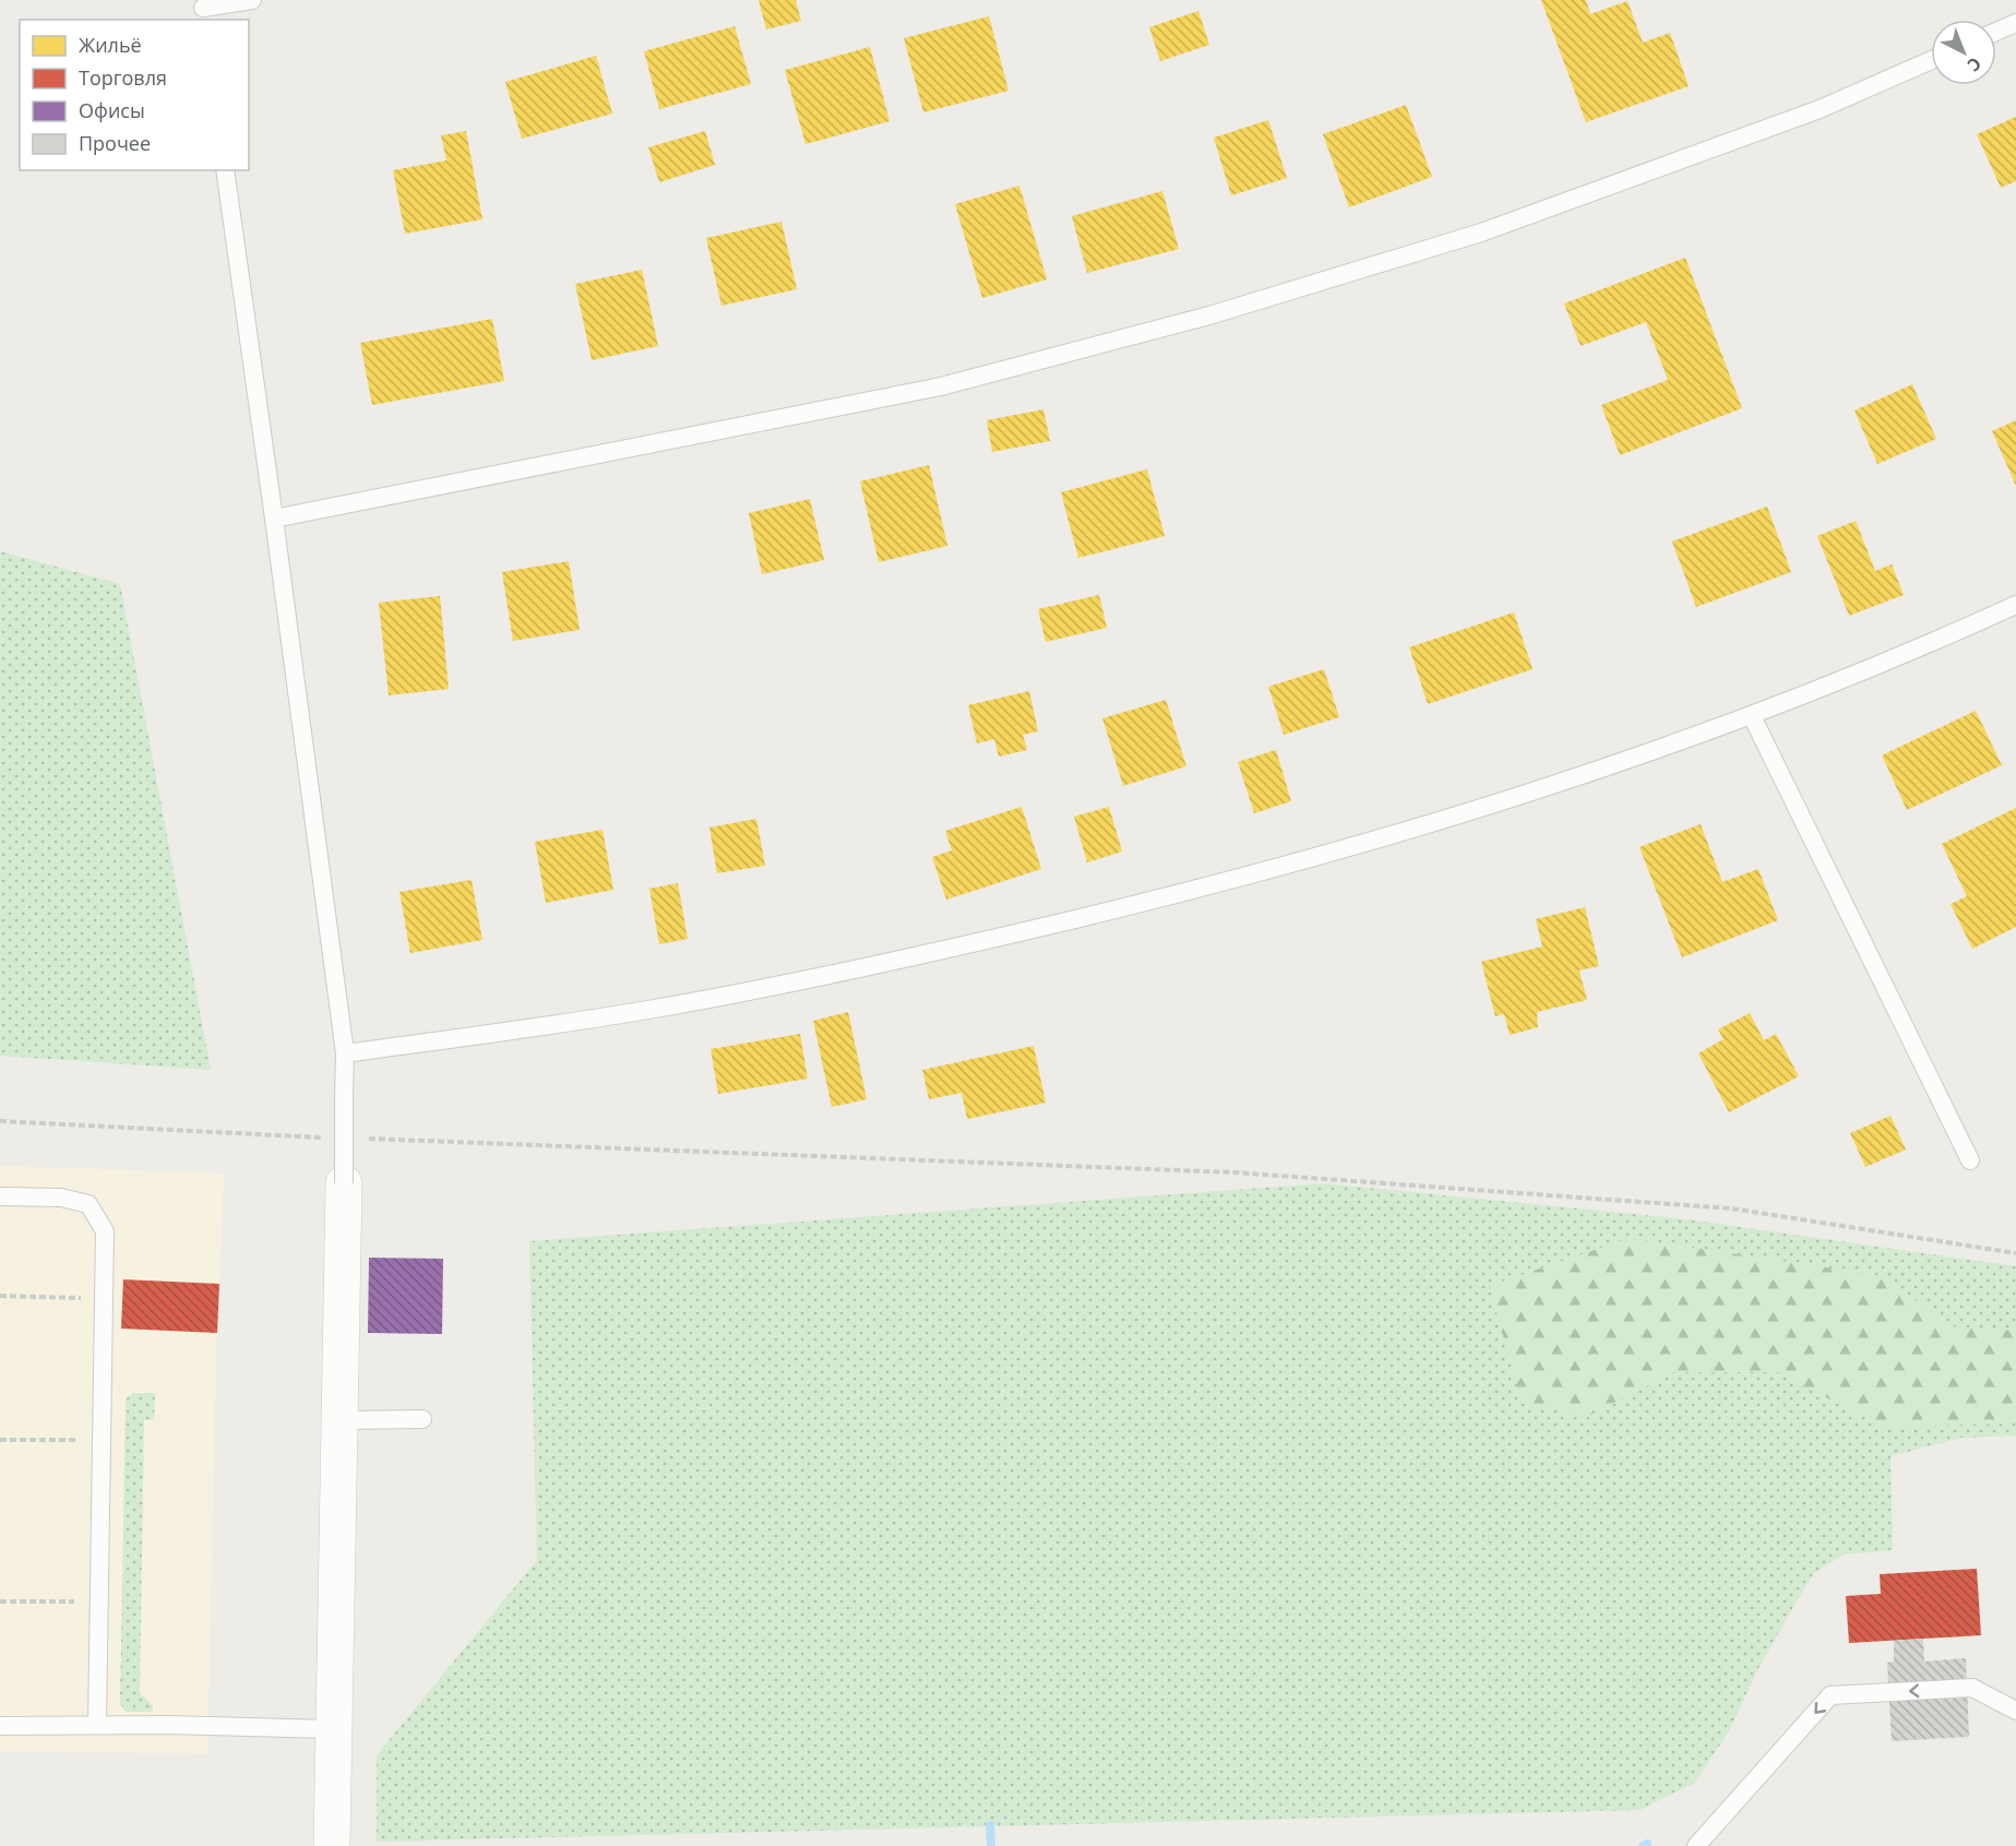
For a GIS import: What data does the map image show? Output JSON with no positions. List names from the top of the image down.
{
  "legend": [
    "Жильё",
    "Торговля",
    "Офисы",
    "Прочее"
  ],
  "north": "bottom right"
}
